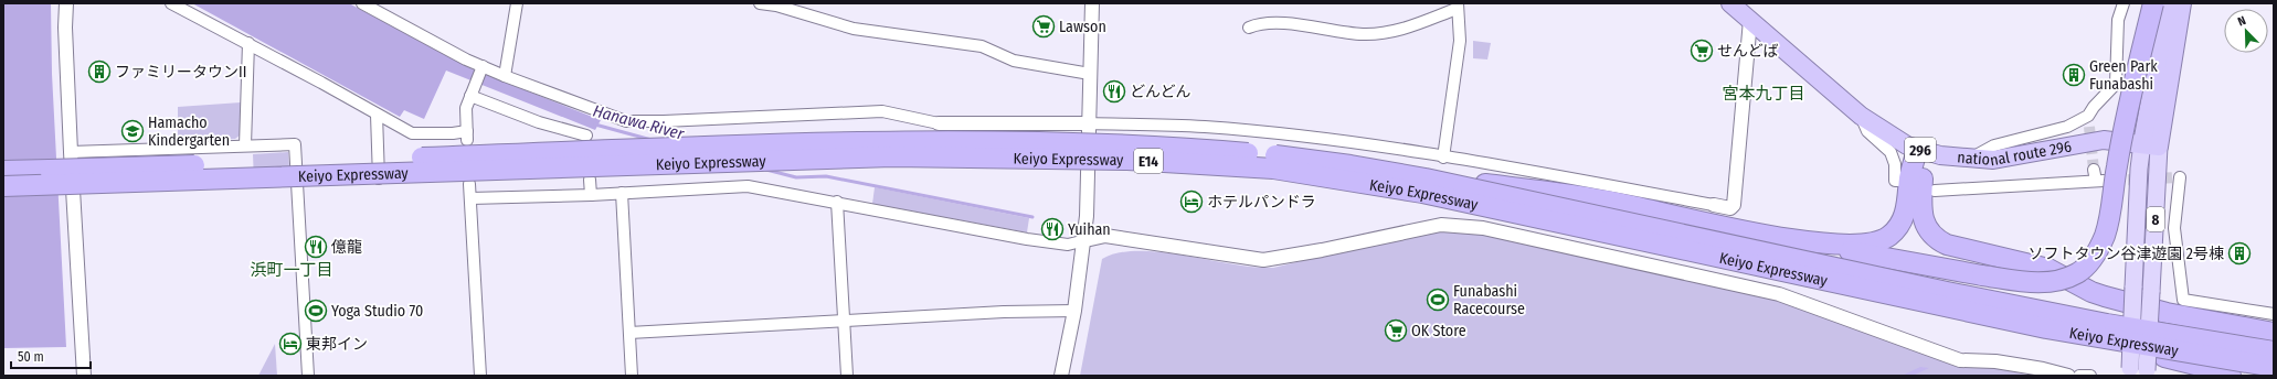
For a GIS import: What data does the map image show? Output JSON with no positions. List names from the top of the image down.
{
  "streets": {
    "highway": [
      "296",
      "national route 296",
      "Keiyo Expressway",
      "E14"
    ],
    "main road": ["8"]
  },
  "crossings": [
    ["national route 296", "8"]
  ],
  "districts": ["宮本九丁目", "浜町一丁目"],
  "water": ["Hanawa River"],
  "places": {
    "supermarket": ["Lawson", "せんどば", "OK Store"],
    "building": ["ファミリータウンII", "Green Park Funabashi", "ソフトタウン谷津遊園 2号棟"],
    "restaurant": ["どんどん", "Yuihan", "億龍"],
    "school or university": ["Hamacho Kindergarten"],
    "hotel": ["ホテルパンドラ", "東邦イン"],
    "sports": ["Funabashi Racecourse", "Yoga Studio 70"]
  },
  "scale_bar": "50 m",
  "north": "top left"
}
